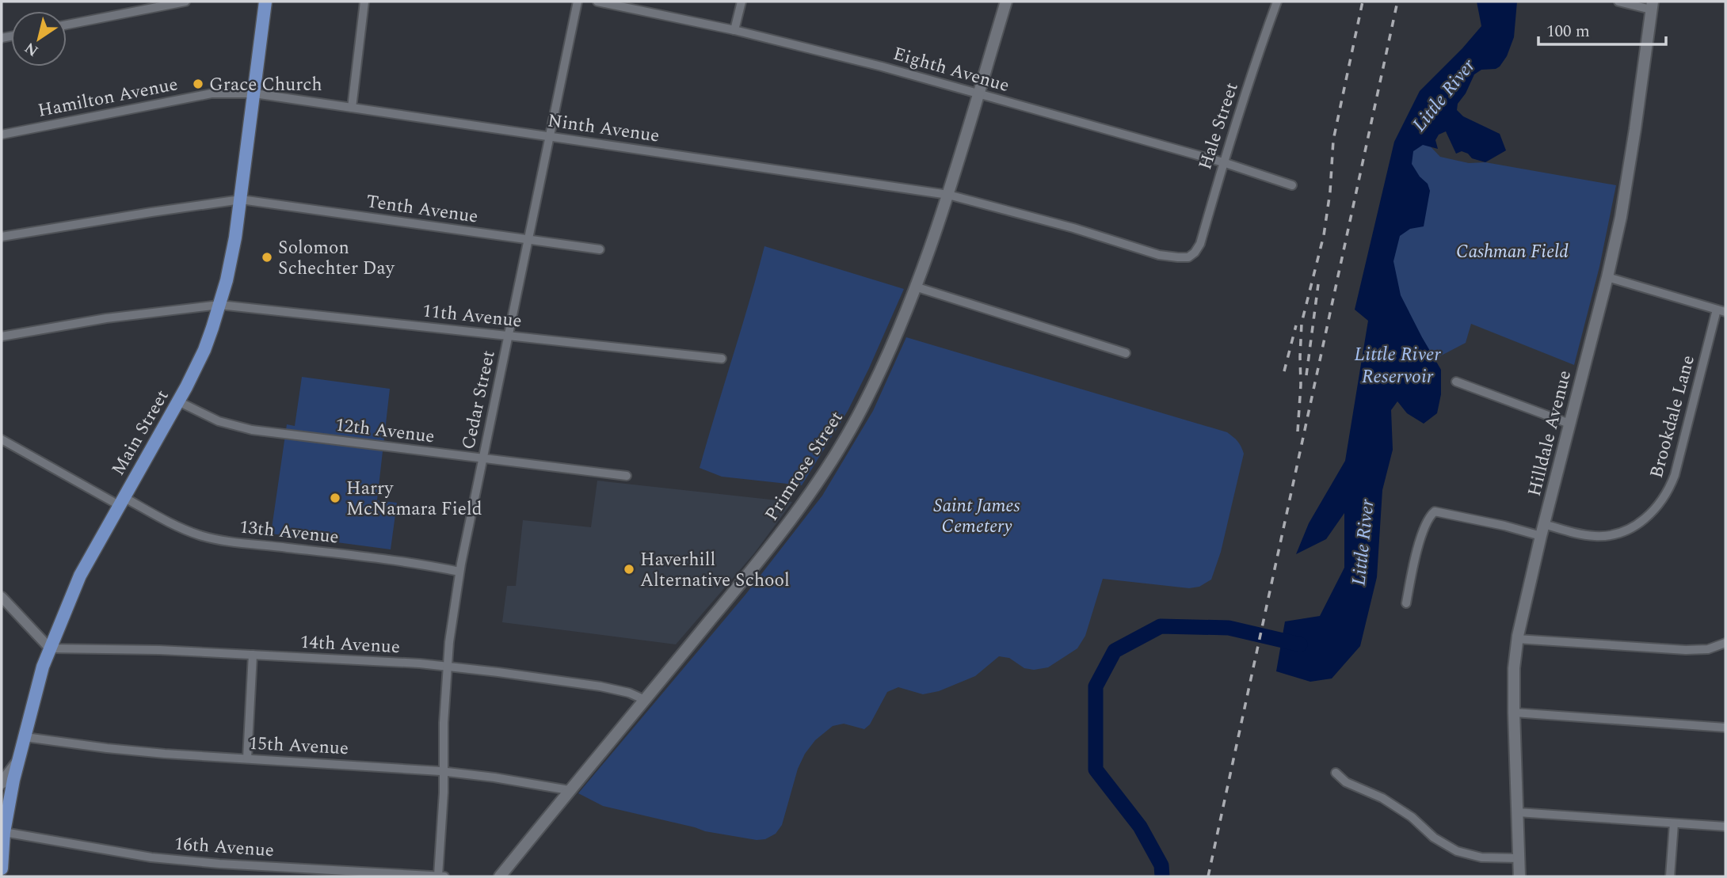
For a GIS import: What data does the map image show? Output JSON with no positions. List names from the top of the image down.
{
  "streets": {
    "main road": ["Main Street", "Hilldale Avenue", "Primrose Street"],
    "street": [
      "Eighth Avenue",
      "Hamilton Avenue",
      "Hale Street",
      "Ninth Avenue",
      "Tenth Avenue",
      "11th Avenue",
      "Cedar Street",
      "Brookdale Lane",
      "12th Avenue",
      "13th Avenue",
      "14th Avenue",
      "15th Avenue",
      "16th Avenue"
    ]
  },
  "crossings": [
    ["Eighth Avenue", "Hale Street"],
    ["Eighth Avenue", "Primrose Street"],
    ["Hamilton Avenue", "Ninth Avenue"],
    ["Hamilton Avenue", "Main Street"],
    ["Hale Street", "Ninth Avenue"],
    ["Ninth Avenue", "Cedar Street"],
    ["Ninth Avenue", "Main Street"],
    ["Ninth Avenue", "Primrose Street"],
    ["Tenth Avenue", "Cedar Street"],
    ["Tenth Avenue", "Main Street"],
    ["11th Avenue", "Cedar Street"],
    ["11th Avenue", "Main Street"],
    ["Cedar Street", "12th Avenue"],
    ["Cedar Street", "13th Avenue"],
    ["Cedar Street", "14th Avenue"],
    ["Cedar Street", "15th Avenue"],
    ["Cedar Street", "16th Avenue"],
    ["Brookdale Lane", "Hilldale Avenue"],
    ["12th Avenue", "Main Street"],
    ["Main Street", "13th Avenue"],
    ["Main Street", "14th Avenue"],
    ["Main Street", "15th Avenue"],
    ["Main Street", "16th Avenue"],
    ["Primrose Street", "14th Avenue"],
    ["Primrose Street", "15th Avenue"]
  ],
  "water": ["Little River", "Little River Reservoir"],
  "parks": ["Cashman Field", "Saint James Cemetery"],
  "places": [
    "Grace Church",
    "Solomon Schechter Day",
    "Harry McNamara Field",
    "Haverhill Alternative School"
  ],
  "scale_bar": "100 m",
  "north": "bottom left"
}
